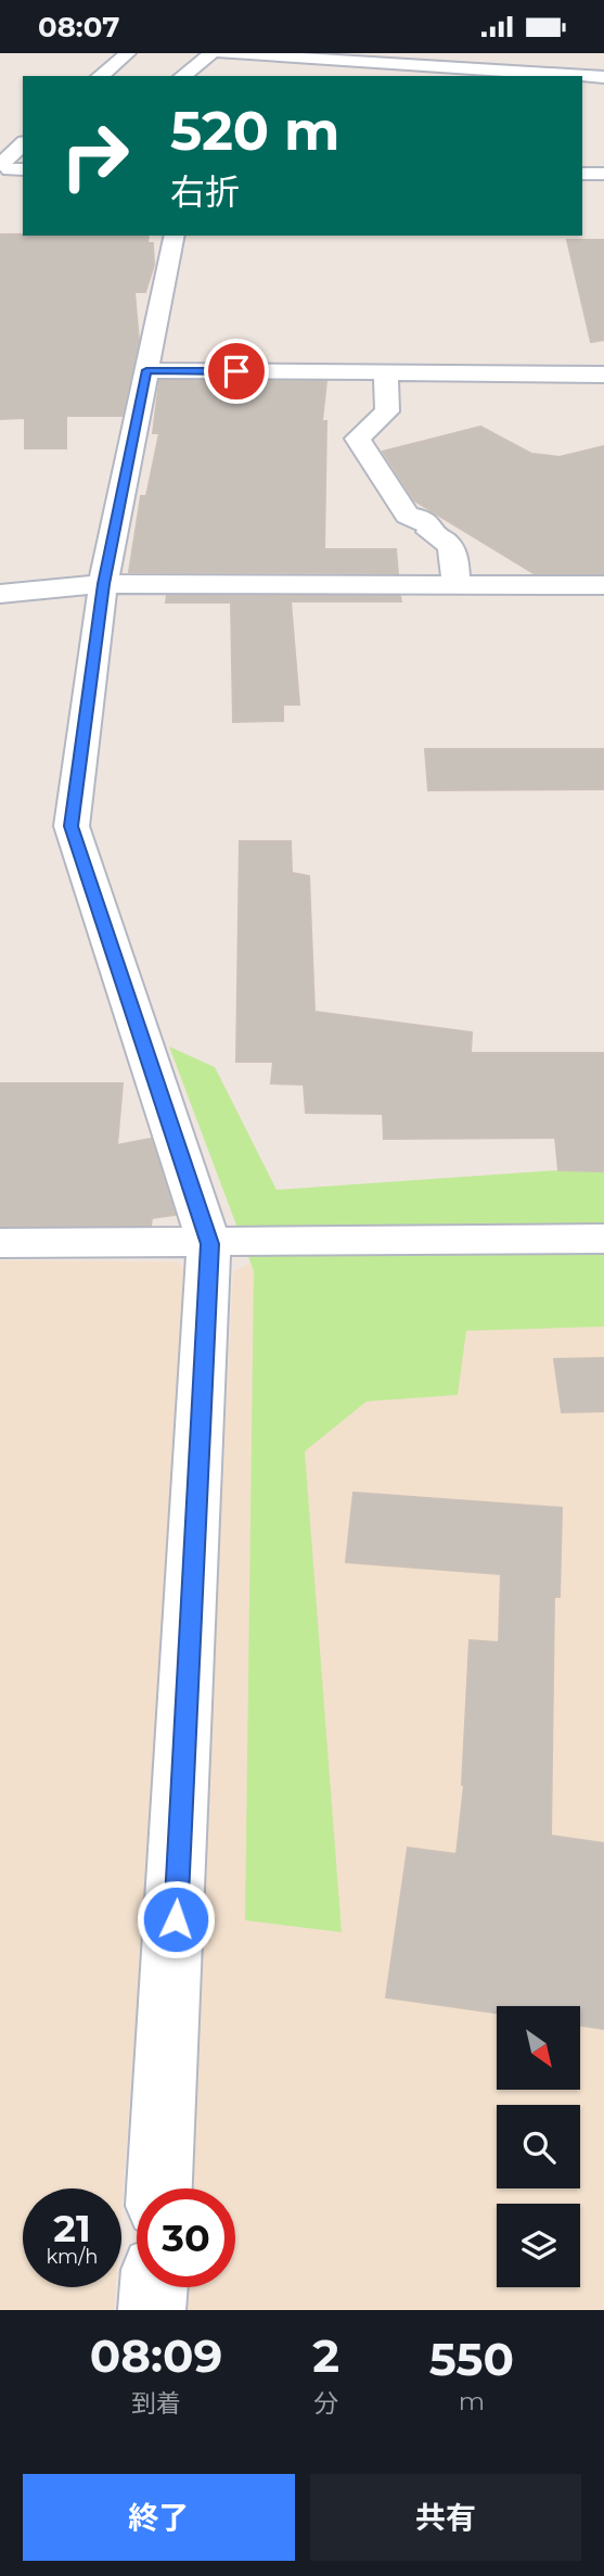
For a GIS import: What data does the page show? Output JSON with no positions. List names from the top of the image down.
{
  "north": "bottom right",
  "page": {
    "status": "08:07",
    "turn": ["520 m", "右折"],
    "speed": "21 km/h",
    "limit": "30",
    "eta": [
      "08:09",
      "到着",
      "2",
      "分",
      "550",
      "m"
    ],
    "buttons": ["終了", "共有"]
  }
}
